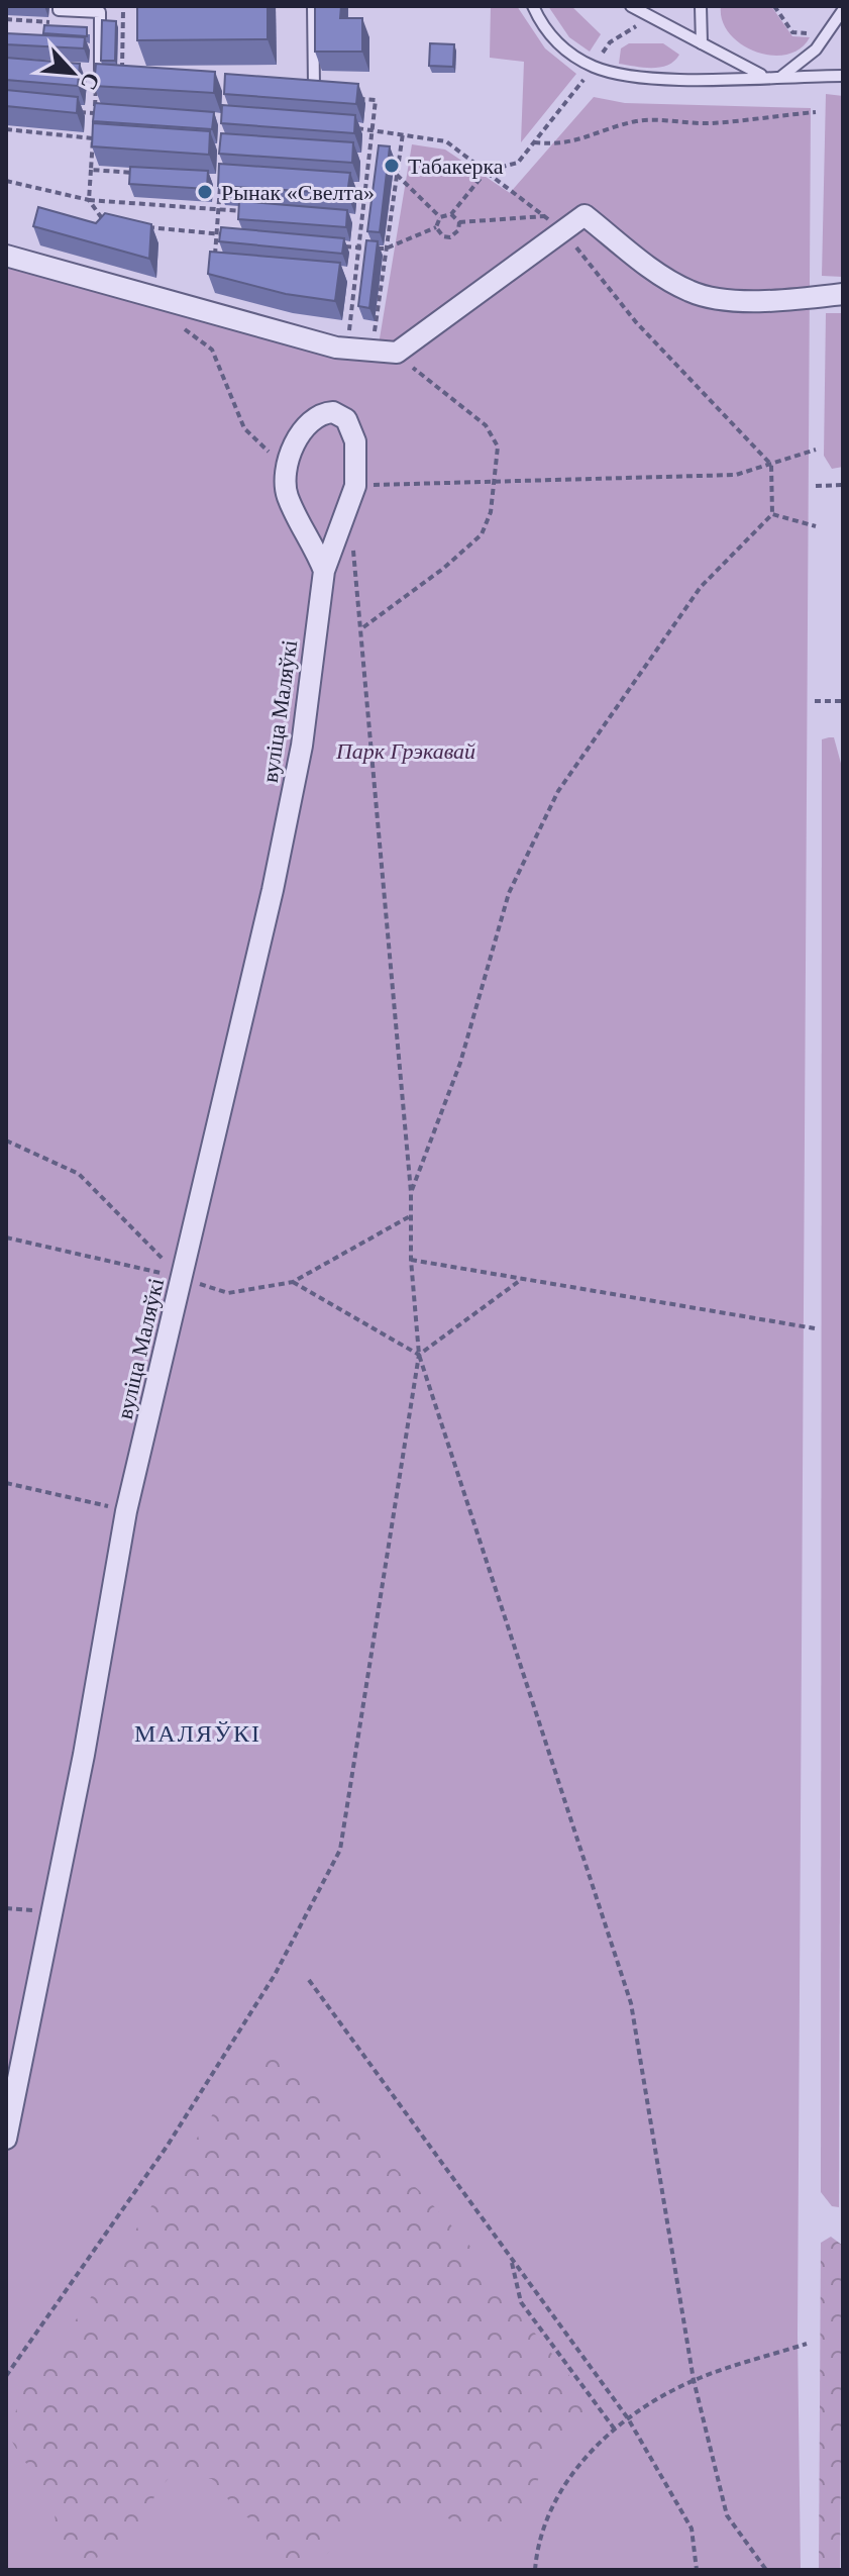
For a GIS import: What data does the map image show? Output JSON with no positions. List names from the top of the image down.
{
  "streets": {
    "street": ["вуліца Маляўкі"]
  },
  "districts": ["МАЛЯЎКІ"],
  "parks": ["Парк Грэкавай"],
  "places": ["Табакерка", "Рынак «Свелта»"],
  "north": "bottom right"
}
